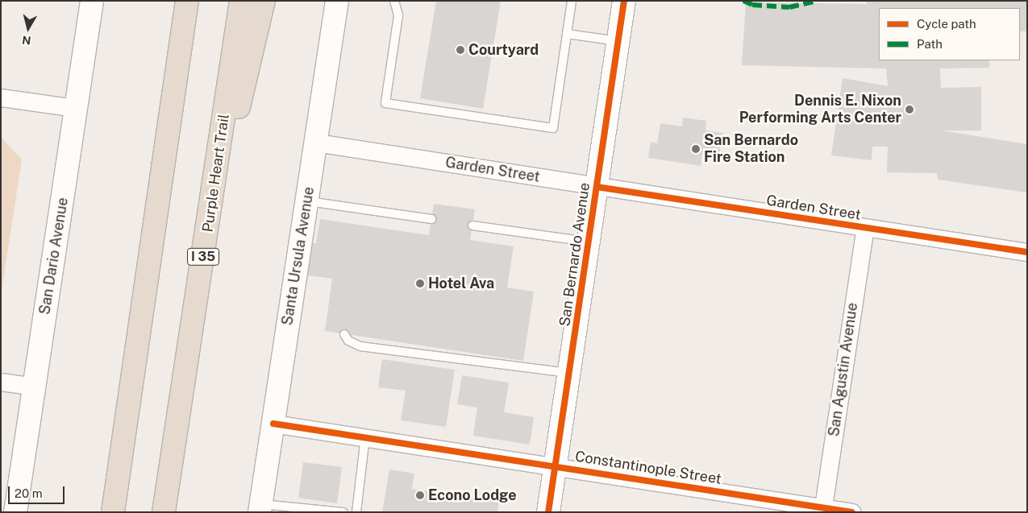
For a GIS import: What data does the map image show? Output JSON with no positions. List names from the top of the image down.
{
  "streets": {
    "highway": ["Purple Heart Trail", "I 35"],
    "main road": ["San Bernardo Avenue", "San Dario Avenue", "Santa Ursula Avenue"],
    "street": ["Garden Street", "San Agustin Avenue", "Constantinople Street"]
  },
  "crossings": [
    ["Garden Street", "San Bernardo Avenue"],
    ["Garden Street", "Santa Ursula Avenue"],
    ["Garden Street", "San Agustin Avenue"],
    ["San Bernardo Avenue", "Constantinople Street"],
    ["Santa Ursula Avenue", "Constantinople Street"],
    ["San Agustin Avenue", "Constantinople Street"]
  ],
  "places": [
    "Courtyard",
    "Dennis E. Nixon Performing Arts Center",
    "San Bernardo Fire Station",
    "Hotel Ava",
    "Econo Lodge"
  ],
  "legend": ["Cycle path", "Path"],
  "scale_bar": "20 m",
  "north": "bottom"
}
